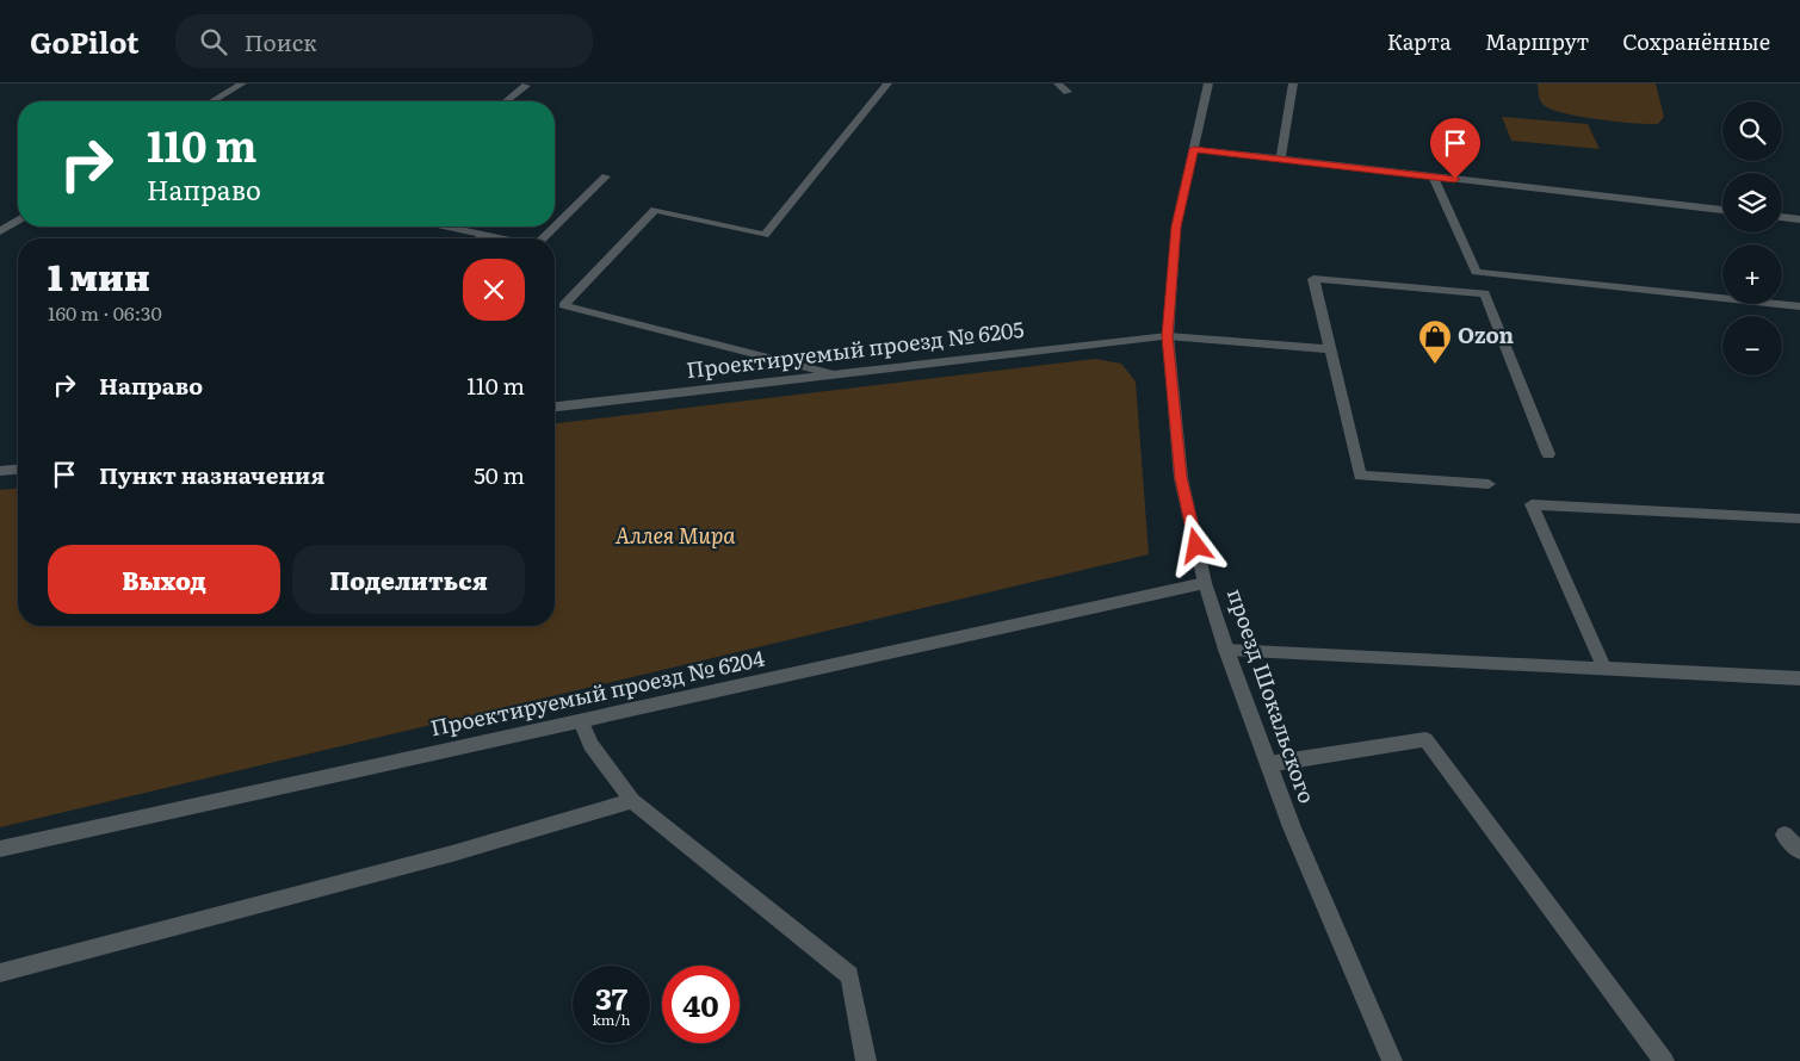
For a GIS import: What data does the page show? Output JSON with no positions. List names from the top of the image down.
{
  "streets": {
    "street": ["Проектируемый проезд № 6205", "Проектируемый проезд № 6204", "проезд Шокальского"]
  },
  "crossings": [
    ["Проектируемый проезд № 6205", "проезд Шокальского"],
    ["Проектируемый проезд № 6204", "проезд Шокальского"]
  ],
  "parks": ["Аллея Мира"],
  "places": {
    "shop": ["Ozon"]
  },
  "page": {
    "header": "GoPilot",
    "search": "Поиск",
    "nav": ["Карта", "Маршрут", "Сохранённые"],
    "map_buttons": ["+", "−"],
    "turn": ["110 m", "Направо"],
    "heading": ["1 мин", "160 m · 06:30"],
    "list": [
      {
        "name": "Направо",
        "value": "110 m"
      },
      {
        "name": "Пункт назначения",
        "value": "50 m"
      }
    ],
    "buttons": ["Выход", "Поделиться"],
    "speed": "37 km/h",
    "limit": "40"
  }
}
